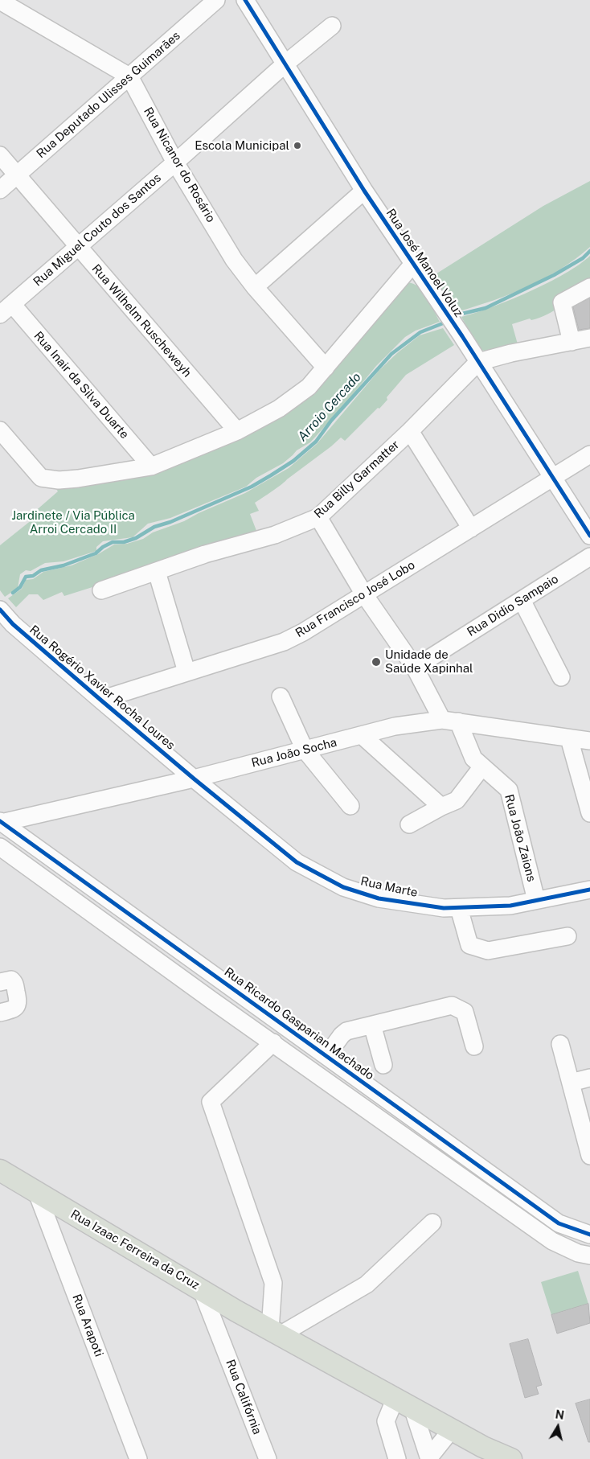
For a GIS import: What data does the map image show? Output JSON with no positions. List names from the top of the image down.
{
  "streets": {
    "main road": ["Rua Izaac Ferreira da Cruz"],
    "street": [
      "Rua Deputado Ulisses Guimarães",
      "Rua Nicanor do Rosário",
      "Rua Miguel Couto dos Santos",
      "Rua José Manoel Voluz",
      "Rua Wilhelm Ruscheweyh",
      "Rua Inair da Silva Duarte",
      "Rua Billy Garmatter",
      "Rua Francisco José Lobo",
      "Rua Didio Sampaio",
      "Rua Rogério Xavier Rocha Loures",
      "Rua João Socha",
      "Rua João Zaions",
      "Rua Marte",
      "Rua Ricardo Gasparian Machado",
      "Rua Arapoti",
      "Rua Califórnia"
    ]
  },
  "crossings": [
    ["Rua Deputado Ulisses Guimarães", "Rua Nicanor do Rosário"],
    ["Rua Deputado Ulisses Guimarães", "Rua Wilhelm Ruscheweyh"],
    ["Rua Nicanor do Rosário", "Rua Miguel Couto dos Santos"],
    ["Rua Miguel Couto dos Santos", "Rua José Manoel Voluz"],
    ["Rua Miguel Couto dos Santos", "Rua Wilhelm Ruscheweyh"],
    ["Rua Miguel Couto dos Santos", "Rua Inair da Silva Duarte"],
    ["Rua José Manoel Voluz", "Rua Billy Garmatter"],
    ["Rua José Manoel Voluz", "Rua Francisco José Lobo"],
    ["Rua Billy Garmatter", "Rua João Zaions"],
    ["Rua Francisco José Lobo", "Rua Rogério Xavier Rocha Loures"],
    ["Rua Francisco José Lobo", "Rua João Zaions"],
    ["Rua Didio Sampaio", "Rua João Zaions"],
    ["Rua Rogério Xavier Rocha Loures", "Rua João Socha"],
    ["Rua Rogério Xavier Rocha Loures", "Rua Marte"],
    ["Rua João Socha", "Rua João Zaions"],
    ["Rua João Socha", "Rua Marte"],
    ["Rua João Socha", "Rua Ricardo Gasparian Machado"],
    ["Rua João Zaions", "Rua Marte"],
    ["Rua Izaac Ferreira da Cruz", "Rua Arapoti"],
    ["Rua Izaac Ferreira da Cruz", "Rua Califórnia"]
  ],
  "water": ["Arroio Cercado"],
  "parks": ["Jardinete / Via Pública Arroi Cercado II"],
  "places": ["Escola Municipal", "Unidade de Saúde Xapinhal"],
  "north": "top"
}
